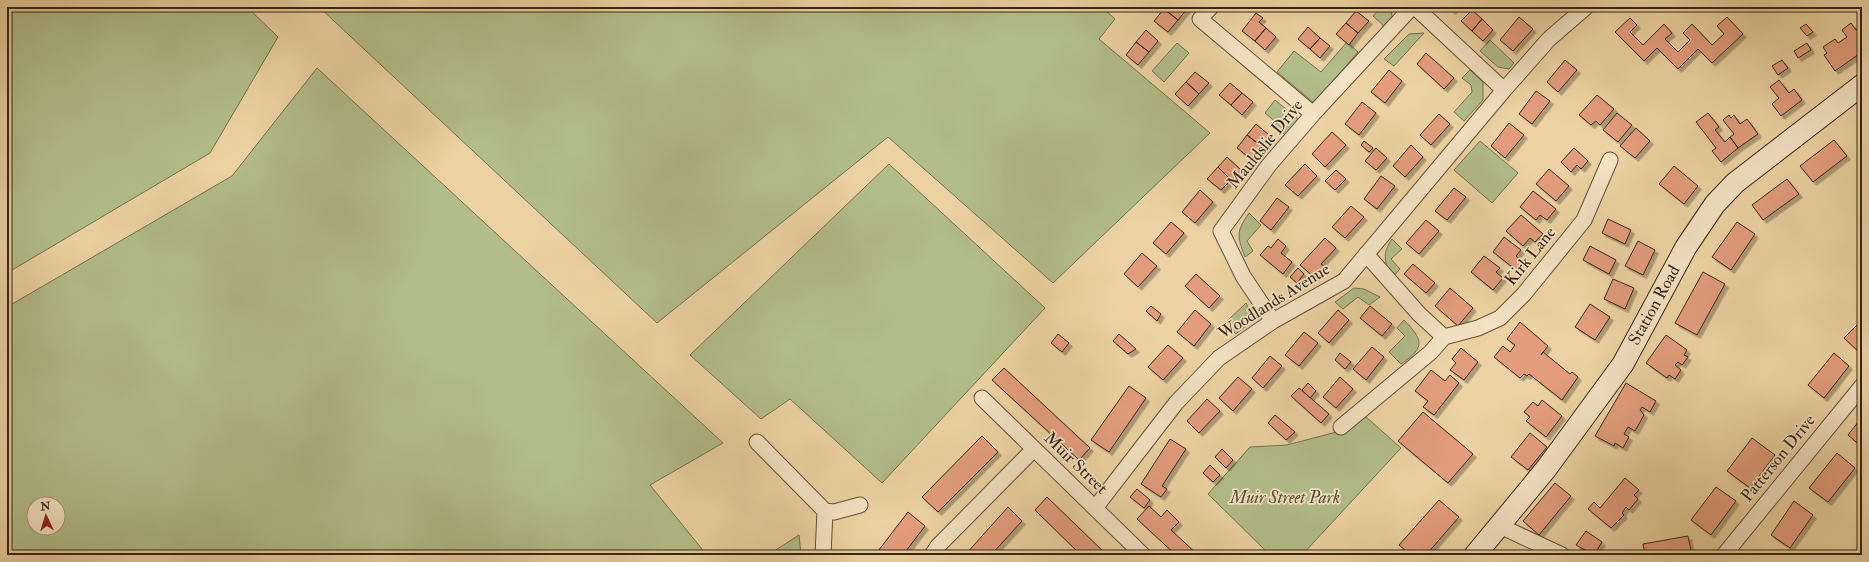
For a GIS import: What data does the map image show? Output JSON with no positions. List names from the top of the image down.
{
  "streets": {
    "main road": ["Station Road"],
    "street": [
      "Mauldslie Drive",
      "Kirk Lane",
      "Woodlands Avenue",
      "Patterson Drive",
      "Muir Street"
    ]
  },
  "crossings": [
    ["Mauldslie Drive", "Woodlands Avenue"],
    ["Woodlands Avenue", "Muir Street"]
  ],
  "parks": ["Muir Street Park"],
  "north": "top"
}
